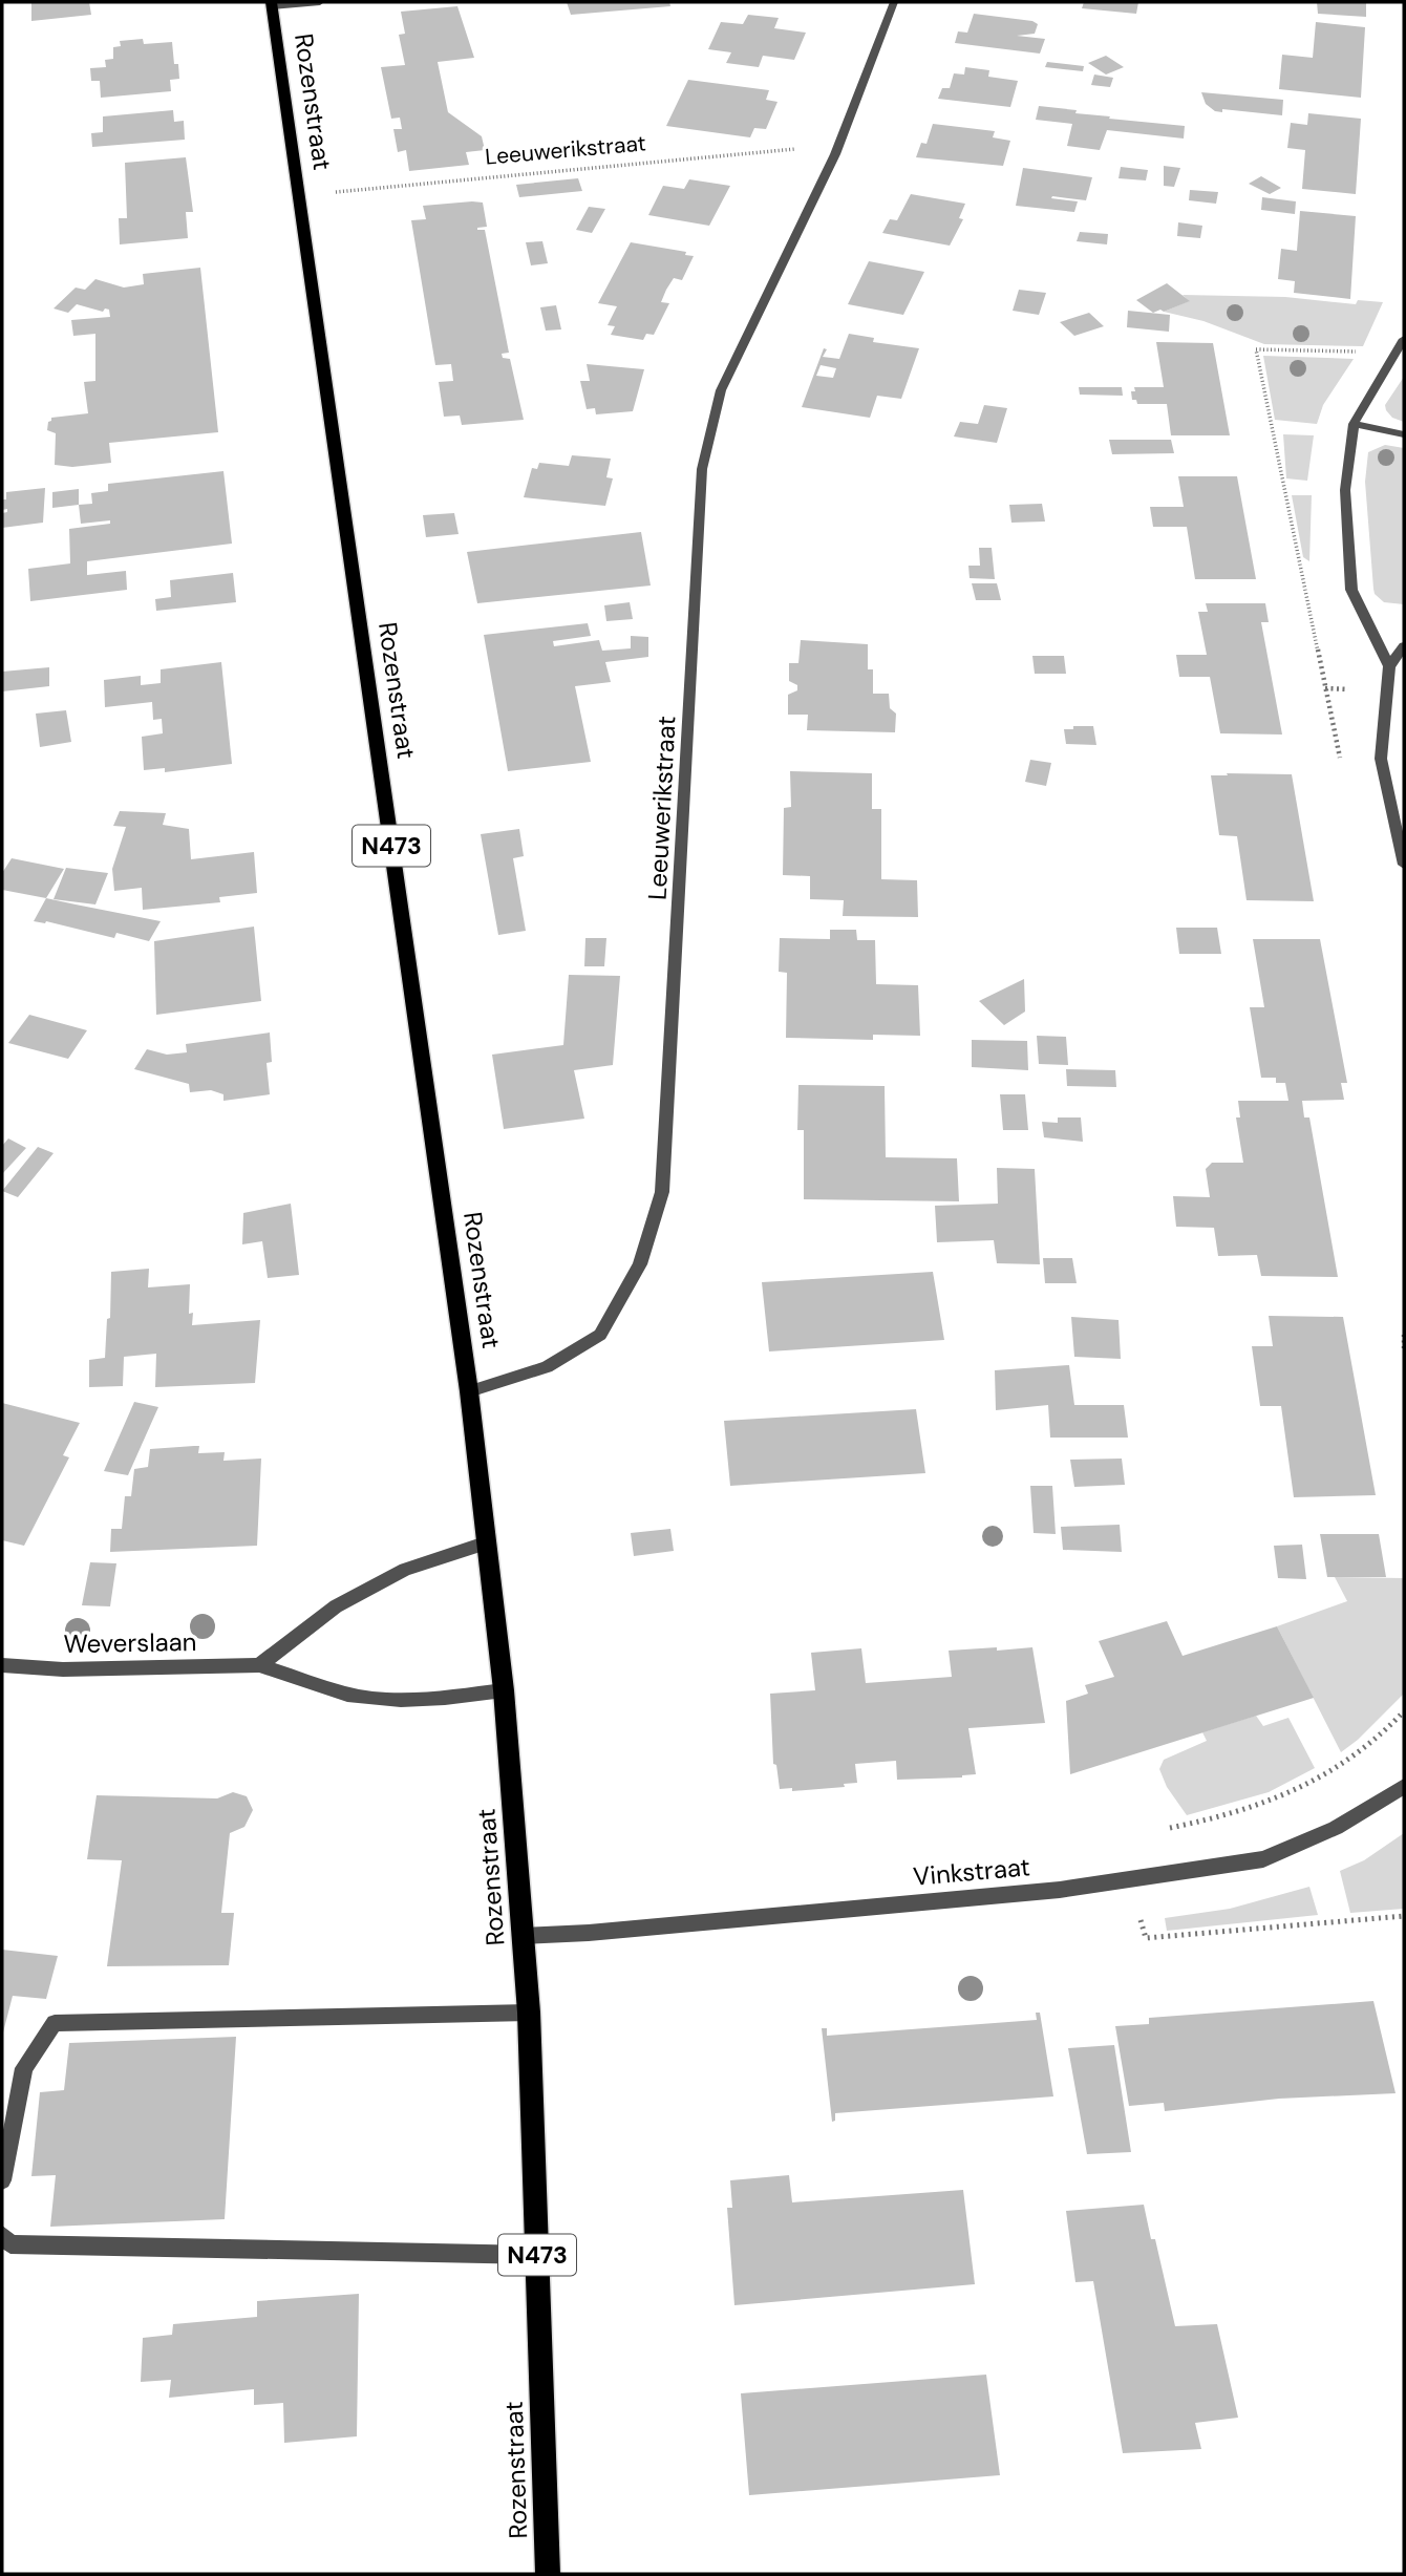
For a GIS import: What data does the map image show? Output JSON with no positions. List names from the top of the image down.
{
  "streets": {
    "main road": ["Rozenstraat", "N473"],
    "street": ["Leeuwerikstraat", "Weverslaan", "Vinkstraat"]
  },
  "crossings": [
    ["Rozenstraat", "Leeuwerikstraat"],
    ["Rozenstraat", "Weverslaan"],
    ["Rozenstraat", "Vinkstraat"]
  ]
}
